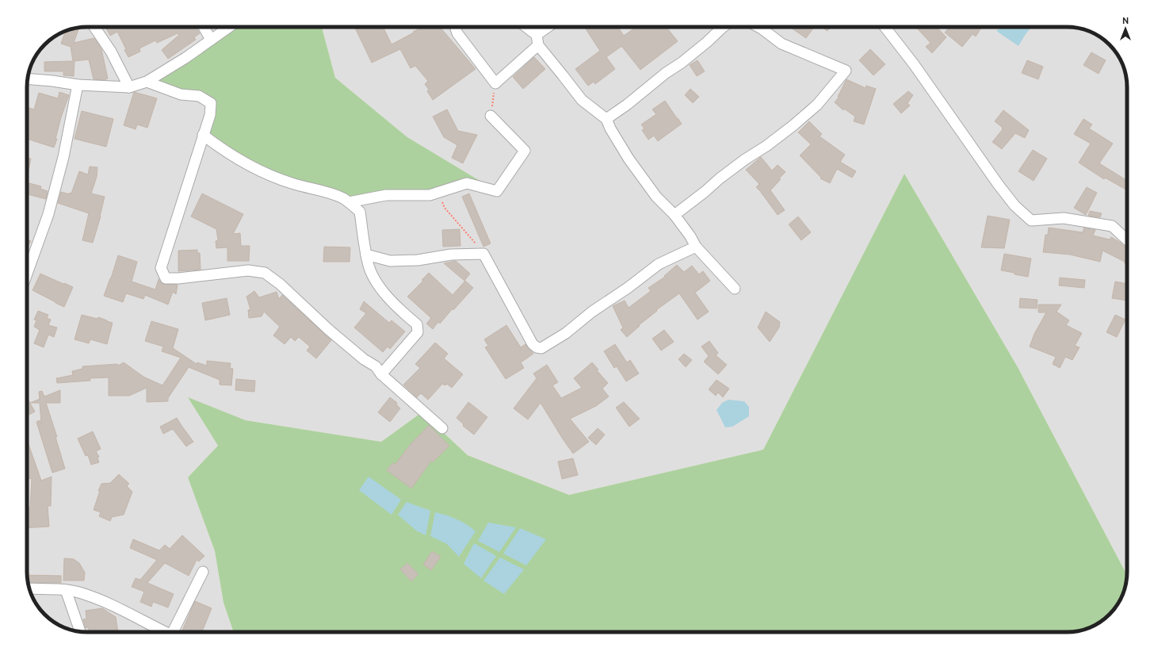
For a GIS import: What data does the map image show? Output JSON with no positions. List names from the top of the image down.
{
  "north": "top"
}
